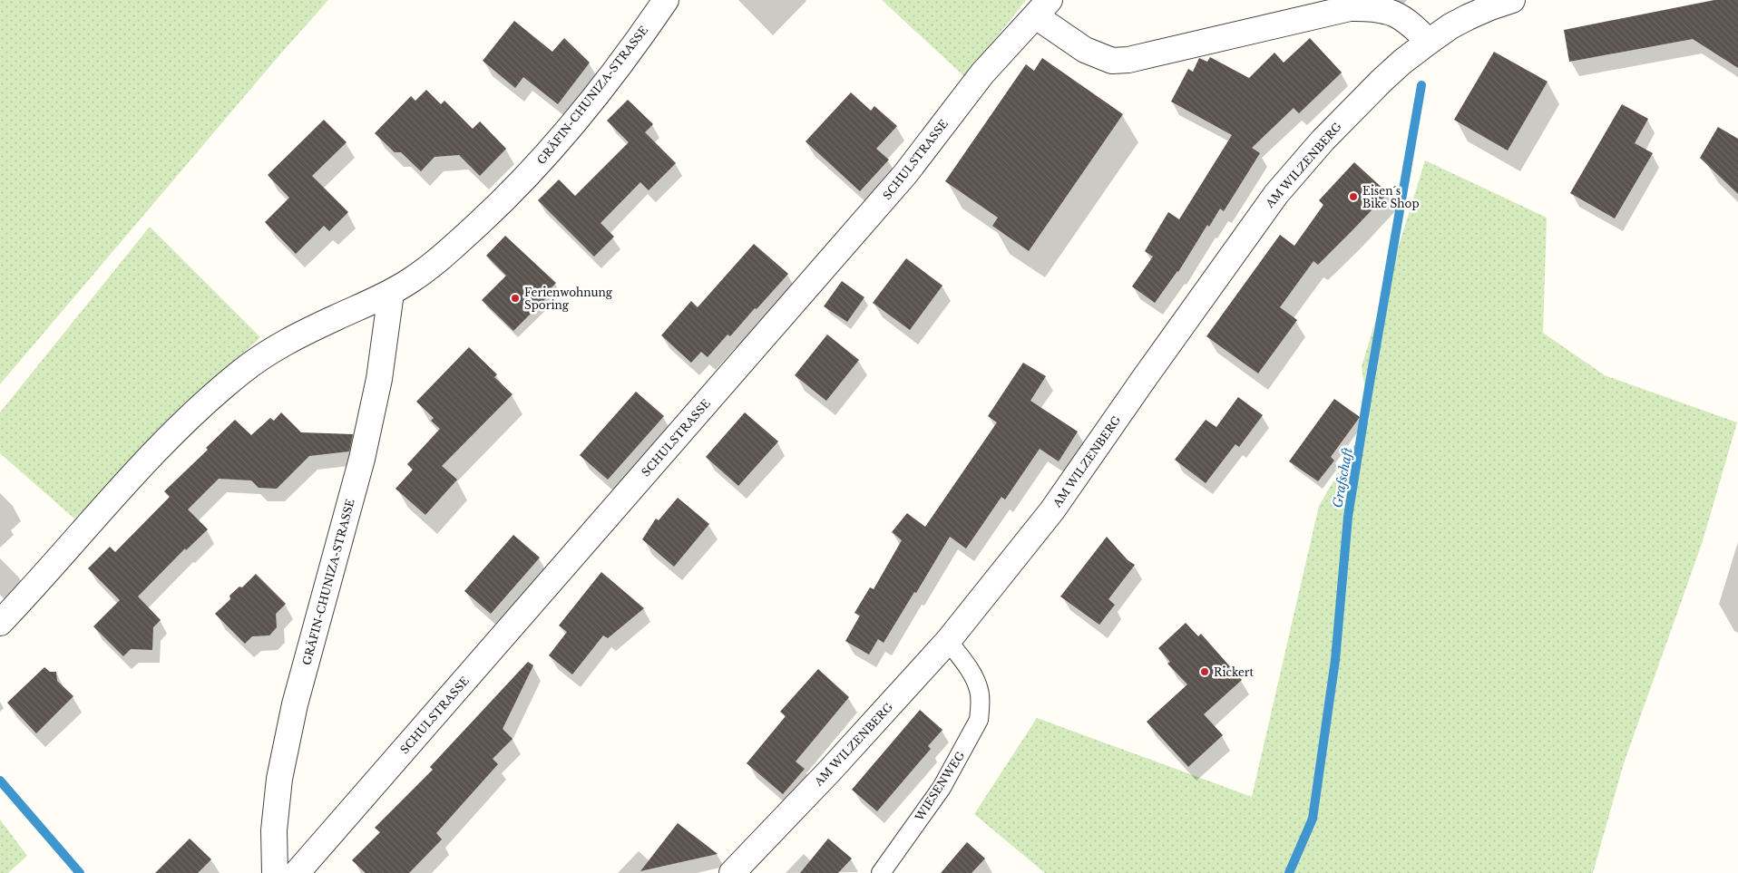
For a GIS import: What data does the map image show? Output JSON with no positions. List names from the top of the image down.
{
  "streets": {
    "street": ["GRÄFIN-CHUNIZA-STRASSE", "SCHULSTRASSE", "AM WILZENBERG"],
    "lane": ["WIESENWEG"]
  },
  "crossings": [
    ["AM WILZENBERG", "WIESENWEG"]
  ],
  "water": ["Grafschaft"],
  "places": ["Eisen´s Bike Shop", "Ferienwohnung Sporing", "Rickert"]
}
